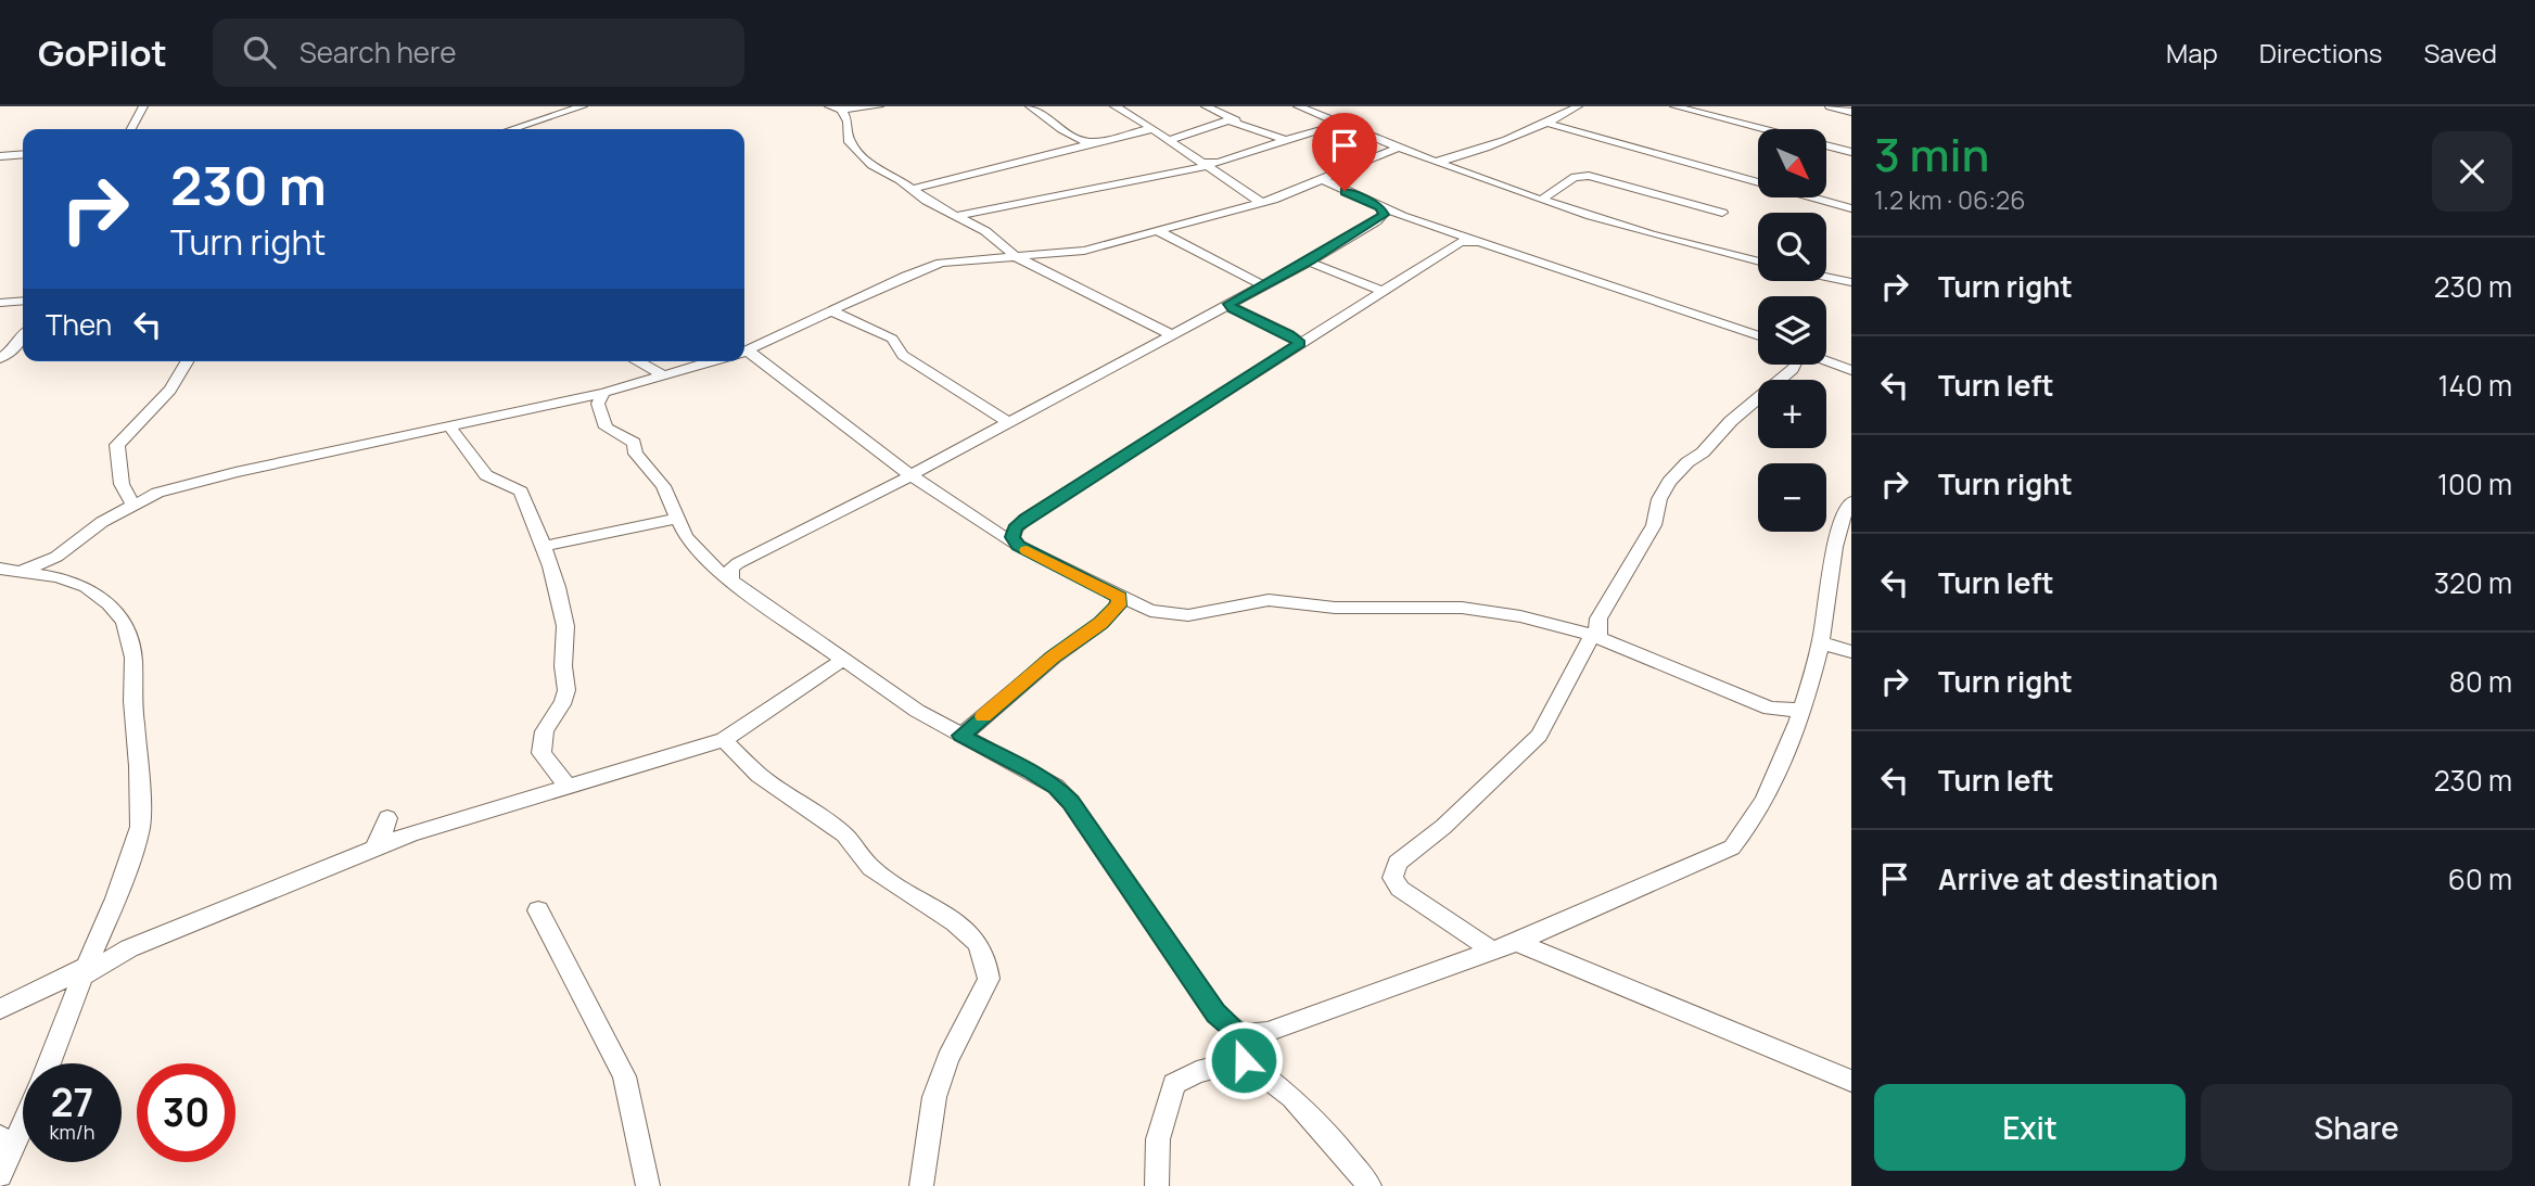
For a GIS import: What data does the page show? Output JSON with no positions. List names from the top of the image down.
{
  "north": "bottom right",
  "page": {
    "header": "GoPilot",
    "search": "Search here",
    "nav": ["Map", "Directions", "Saved"],
    "heading": ["3 min", "1.2 km · 06:26"],
    "map_buttons": ["+", "−"],
    "turn": ["230 m", "Turn right"],
    "list": [
      {
        "name": "Turn right",
        "value": "230 m"
      },
      {
        "name": "Turn left",
        "value": "140 m"
      },
      {
        "name": "Turn right",
        "value": "100 m"
      },
      {
        "name": "Turn left",
        "value": "320 m"
      },
      {
        "name": "Turn right",
        "value": "80 m"
      },
      {
        "name": "Turn left",
        "value": "230 m"
      },
      {
        "name": "Arrive at destination",
        "value": "60 m"
      }
    ],
    "then": "Then",
    "speed": "27 km/h",
    "limit": "30",
    "buttons": ["Exit", "Share"]
  }
}
